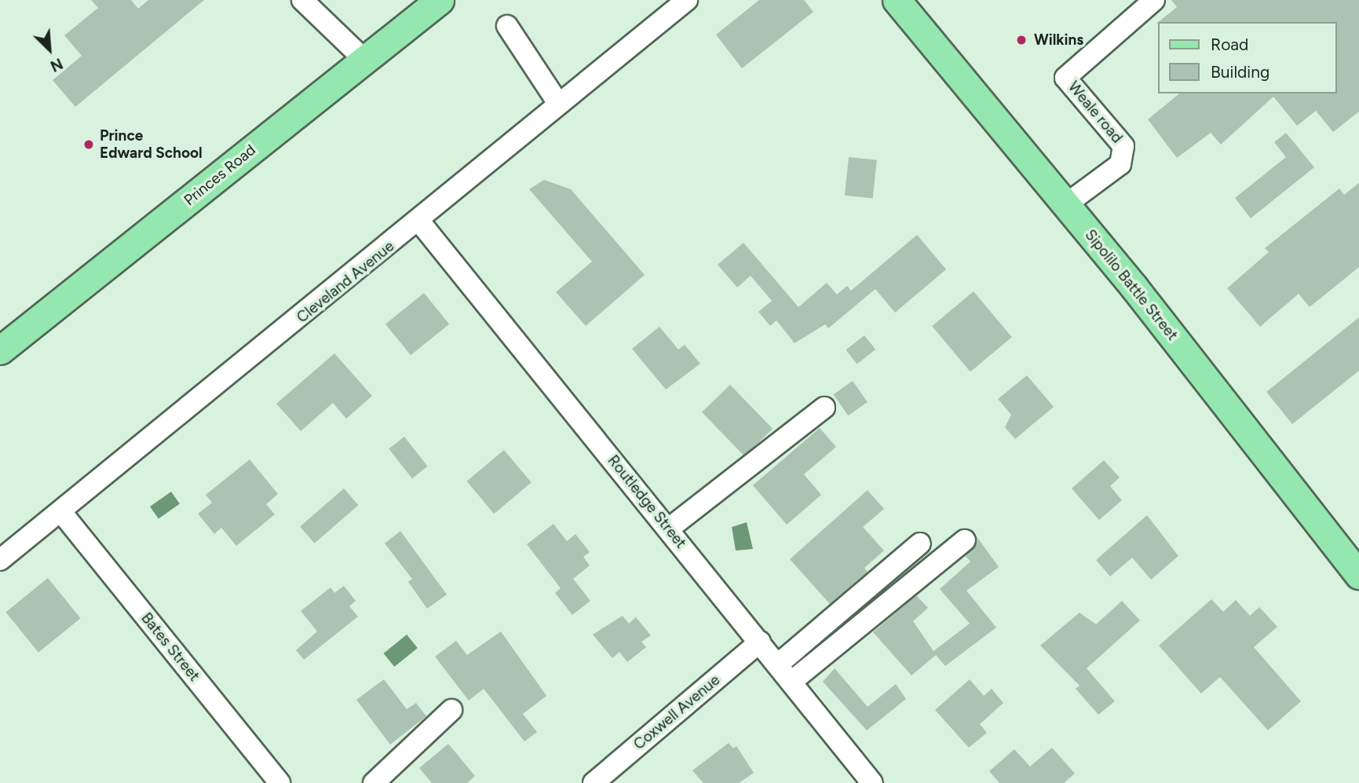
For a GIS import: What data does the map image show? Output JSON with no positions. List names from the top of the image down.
{
  "streets": {
    "main road": ["Princes Road", "Sipolilo Battle Street"],
    "street": [
      "Weale road",
      "Cleveland Avenue",
      "Routledge Street",
      "Bates Street",
      "Coxwell Avenue"
    ]
  },
  "crossings": [
    ["Weale road", "Sipolilo Battle Street"],
    ["Cleveland Avenue", "Routledge Street"],
    ["Cleveland Avenue", "Bates Street"],
    ["Routledge Street", "Coxwell Avenue"]
  ],
  "places": ["Wilkins", "Prince Edward School"],
  "legend": ["Road", "Building"],
  "north": "bottom right"
}
